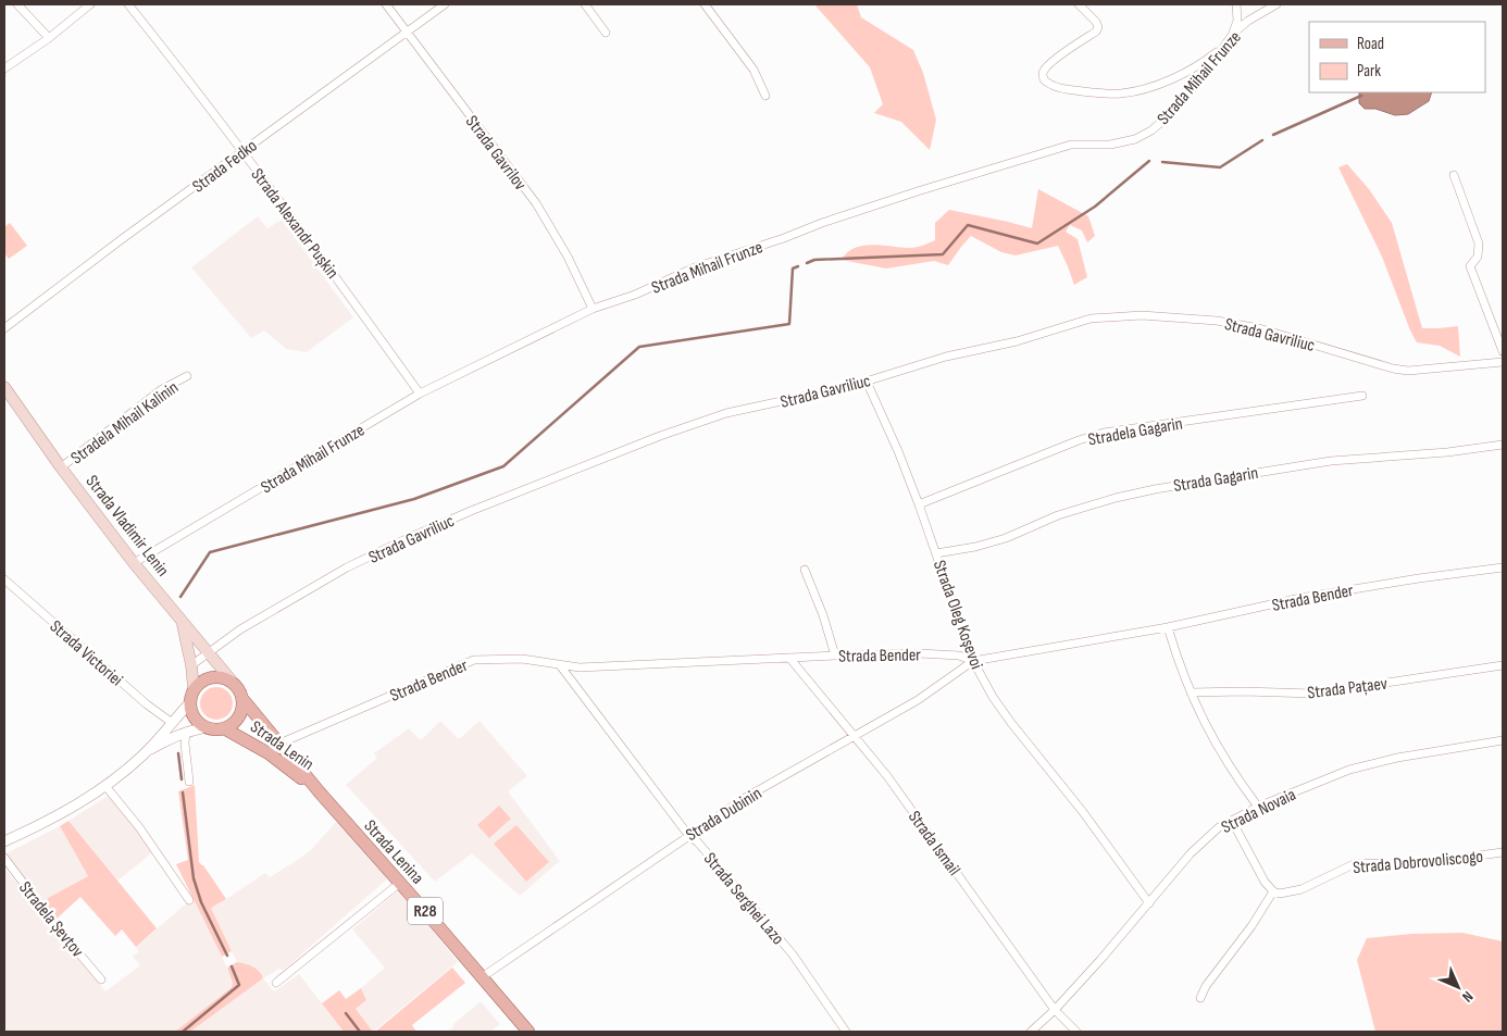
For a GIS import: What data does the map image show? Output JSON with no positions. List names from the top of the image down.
{
  "streets": {
    "main road": [
      "Strada Vladimir Lenin",
      "Strada Lenin",
      "Strada Lenina",
      "R28"
    ],
    "street": [
      "Strada Mihail Frunze",
      "Strada Gavrilov",
      "Strada Fedko",
      "Strada Alexandr Pușkin",
      "Strada Gavriliuc",
      "Stradela Mihail Kalinin",
      "Stradela Gagarin",
      "Strada Gagarin",
      "Strada Bender",
      "Strada Oleg Koşevoi",
      "Strada Victoriei",
      "Strada Pațaev",
      "Strada Novaia",
      "Strada Dubinin",
      "Strada Ismail",
      "Strada Dobrovoliscogo",
      "Strada Serghei Lazo",
      "Stradela Șevțov"
    ]
  },
  "crossings": [
    ["Strada Mihail Frunze", "Strada Gavrilov"],
    ["Strada Mihail Frunze", "Strada Alexandr Pușkin"],
    ["Strada Mihail Frunze", "Strada Vladimir Lenin"],
    ["Strada Gavrilov", "Strada Fedko"],
    ["Strada Fedko", "Strada Alexandr Pușkin"],
    ["Strada Gavriliuc", "Strada Vladimir Lenin"],
    ["Strada Gavriliuc", "Strada Oleg Koşevoi"],
    ["Stradela Mihail Kalinin", "Strada Vladimir Lenin"],
    ["Stradela Gagarin", "Strada Oleg Koşevoi"],
    ["Strada Gagarin", "Strada Oleg Koşevoi"],
    ["Strada Vladimir Lenin", "Strada Lenin"],
    ["Strada Vladimir Lenin", "R28"],
    ["Strada Bender", "Strada Oleg Koşevoi"],
    ["Strada Bender", "Strada Lenin"],
    ["Strada Bender", "Strada Dubinin"],
    ["Strada Bender", "Strada Ismail"],
    ["Strada Bender", "Strada Serghei Lazo"],
    ["Strada Bender", "R28"],
    ["Strada Oleg Koşevoi", "Strada Novaia"],
    ["Strada Oleg Koşevoi", "Strada Dubinin"],
    ["Strada Lenin", "Strada Lenina"],
    ["Strada Lenin", "R28"],
    ["Strada Novaia", "Strada Ismail"],
    ["Strada Dubinin", "Strada Ismail"],
    ["Strada Dubinin", "Strada Lenina"],
    ["Strada Dubinin", "Strada Serghei Lazo"],
    ["Strada Lenina", "R28"]
  ],
  "legend": ["Road", "Park"],
  "north": "bottom right"
}
